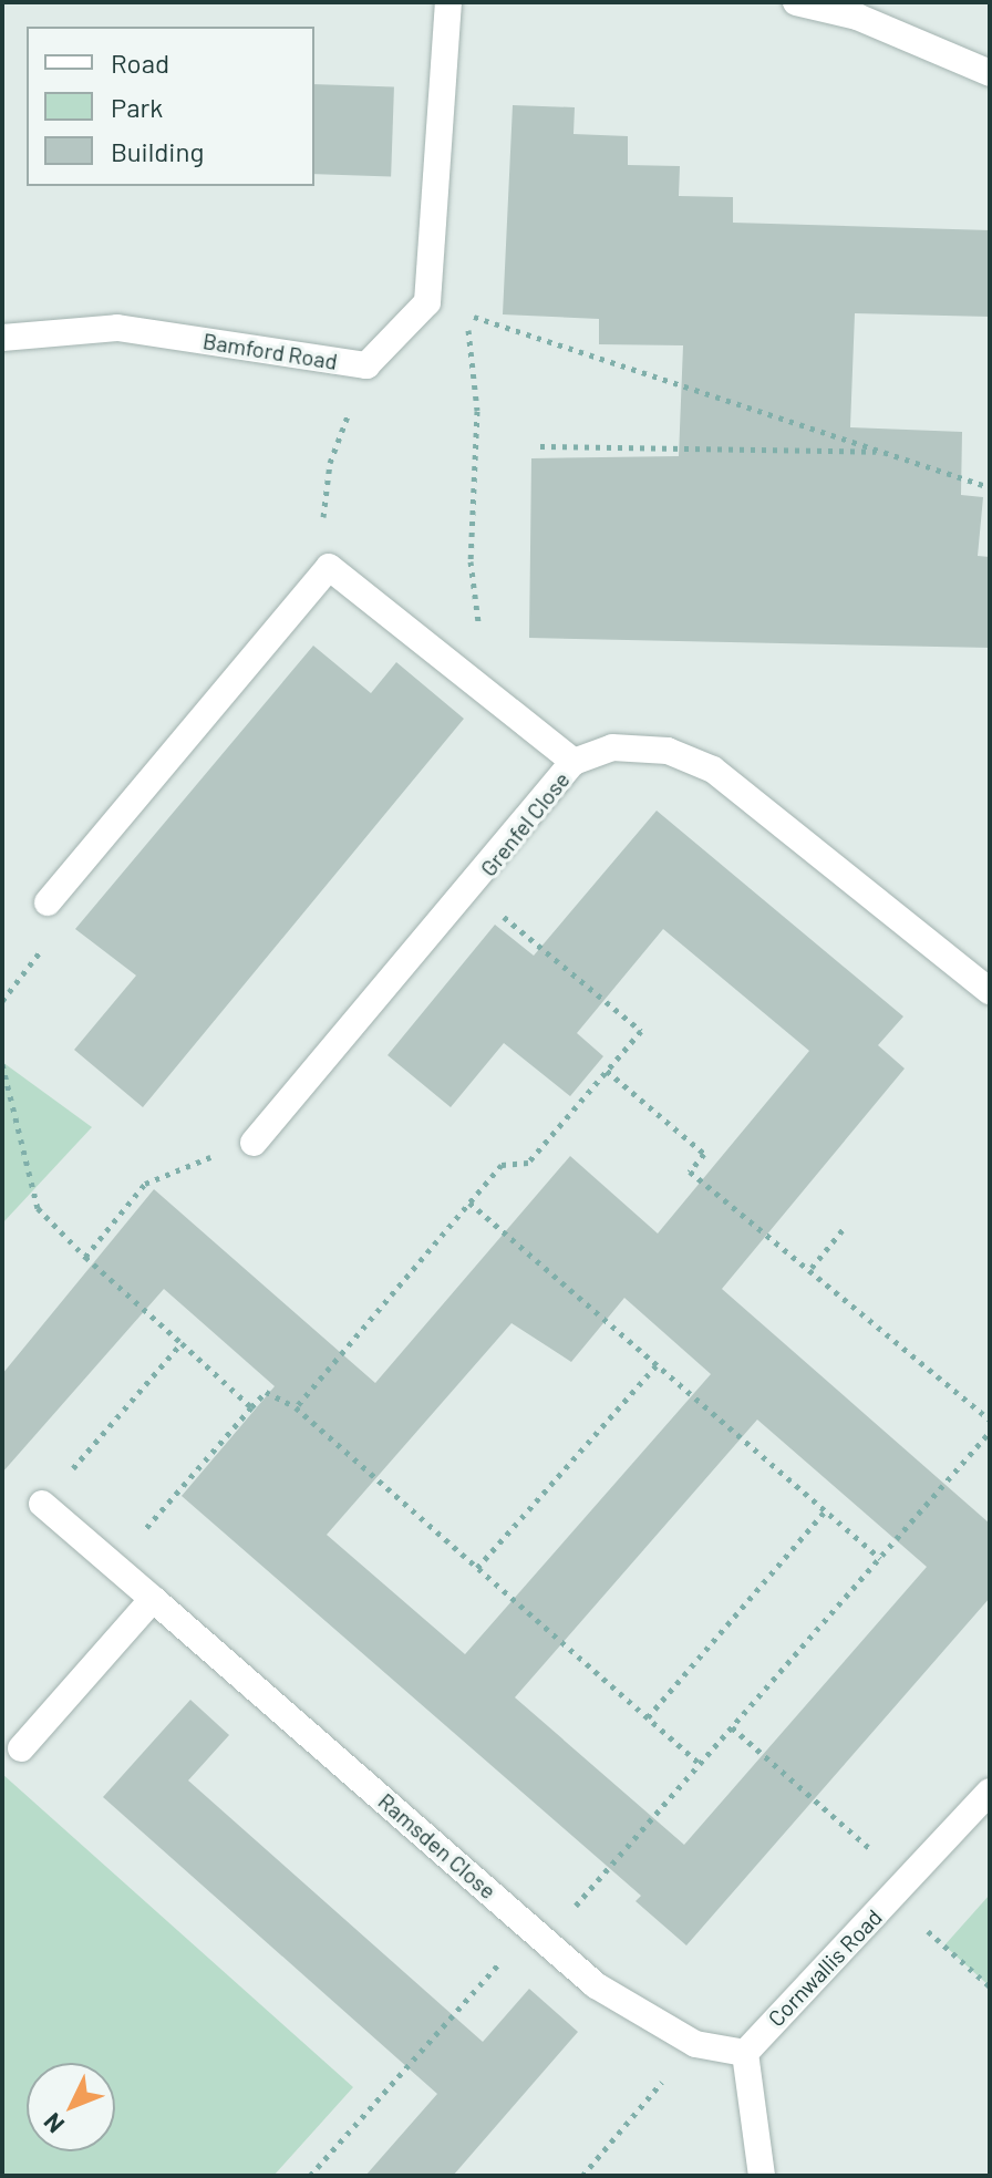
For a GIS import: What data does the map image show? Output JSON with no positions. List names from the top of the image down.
{
  "streets": {
    "street": [
      "Bamford Road",
      "Grenfel Close",
      "Ramsden Close",
      "Cornwallis Road"
    ]
  },
  "crossings": [
    ["Ramsden Close", "Cornwallis Road"]
  ],
  "legend": ["Road", "Park", "Building"],
  "north": "bottom left"
}
